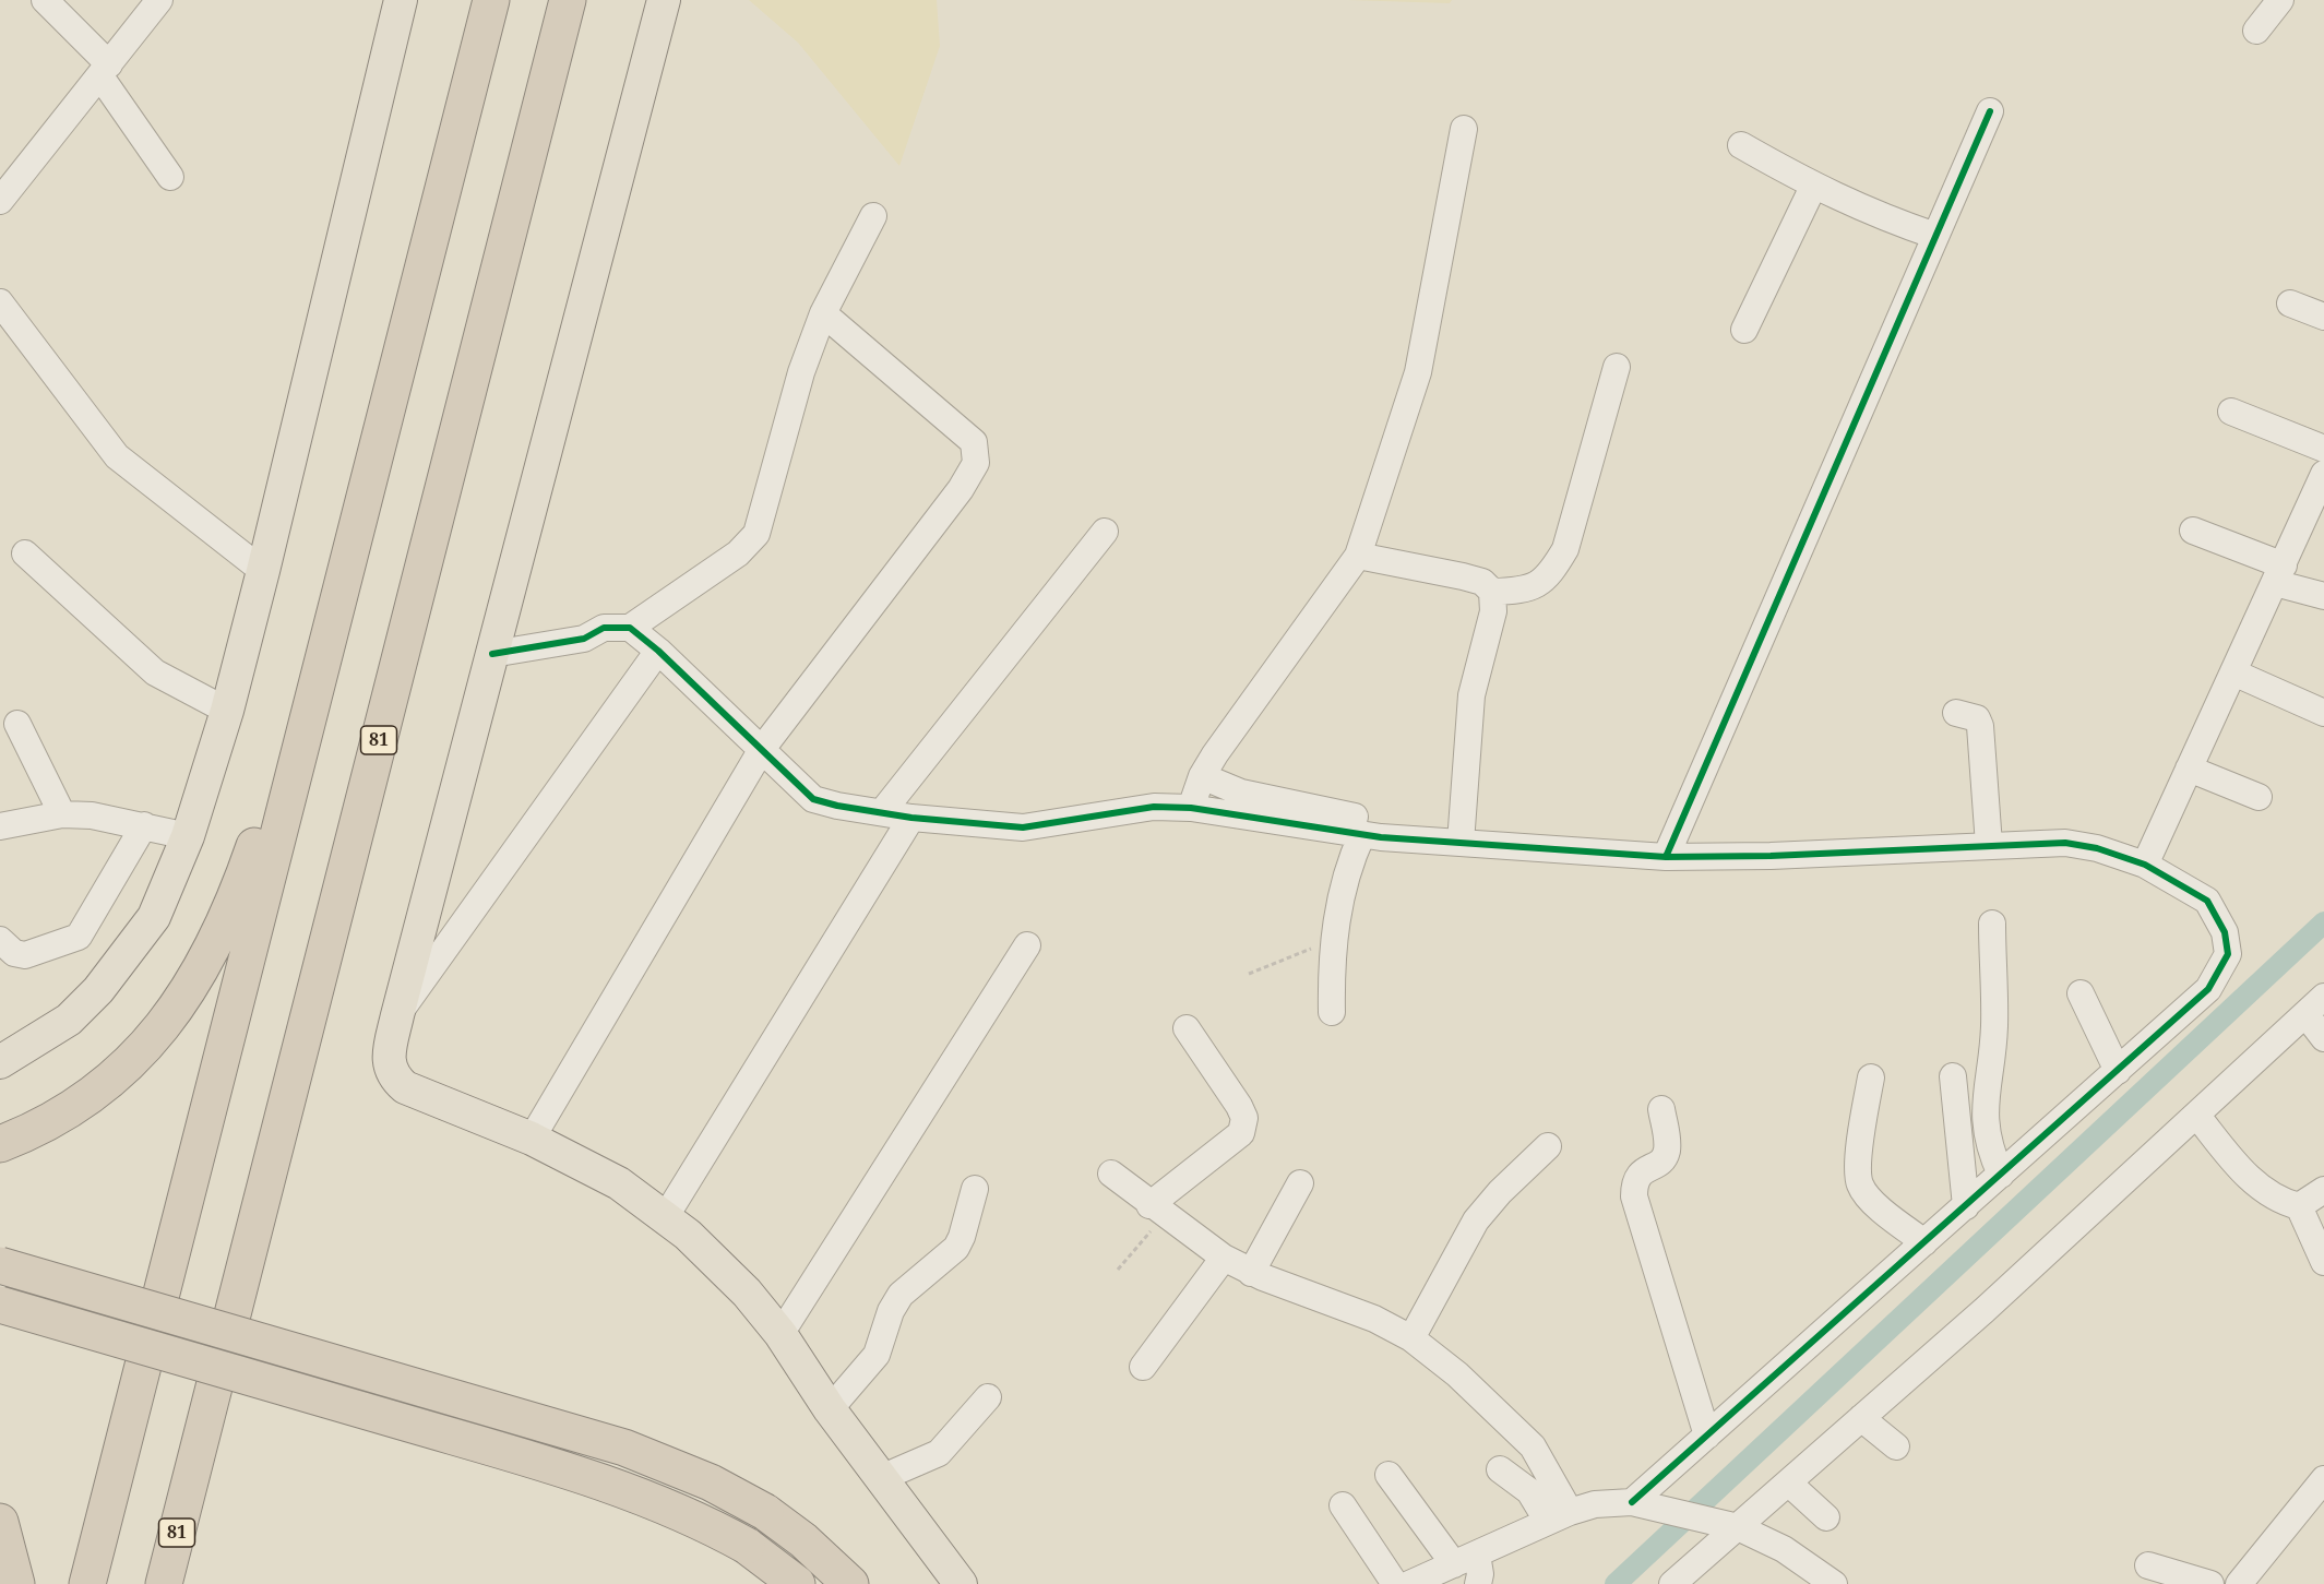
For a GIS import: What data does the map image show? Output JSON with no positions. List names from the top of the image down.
{
  "streets": {
    "highway": ["81"]
  }
}
